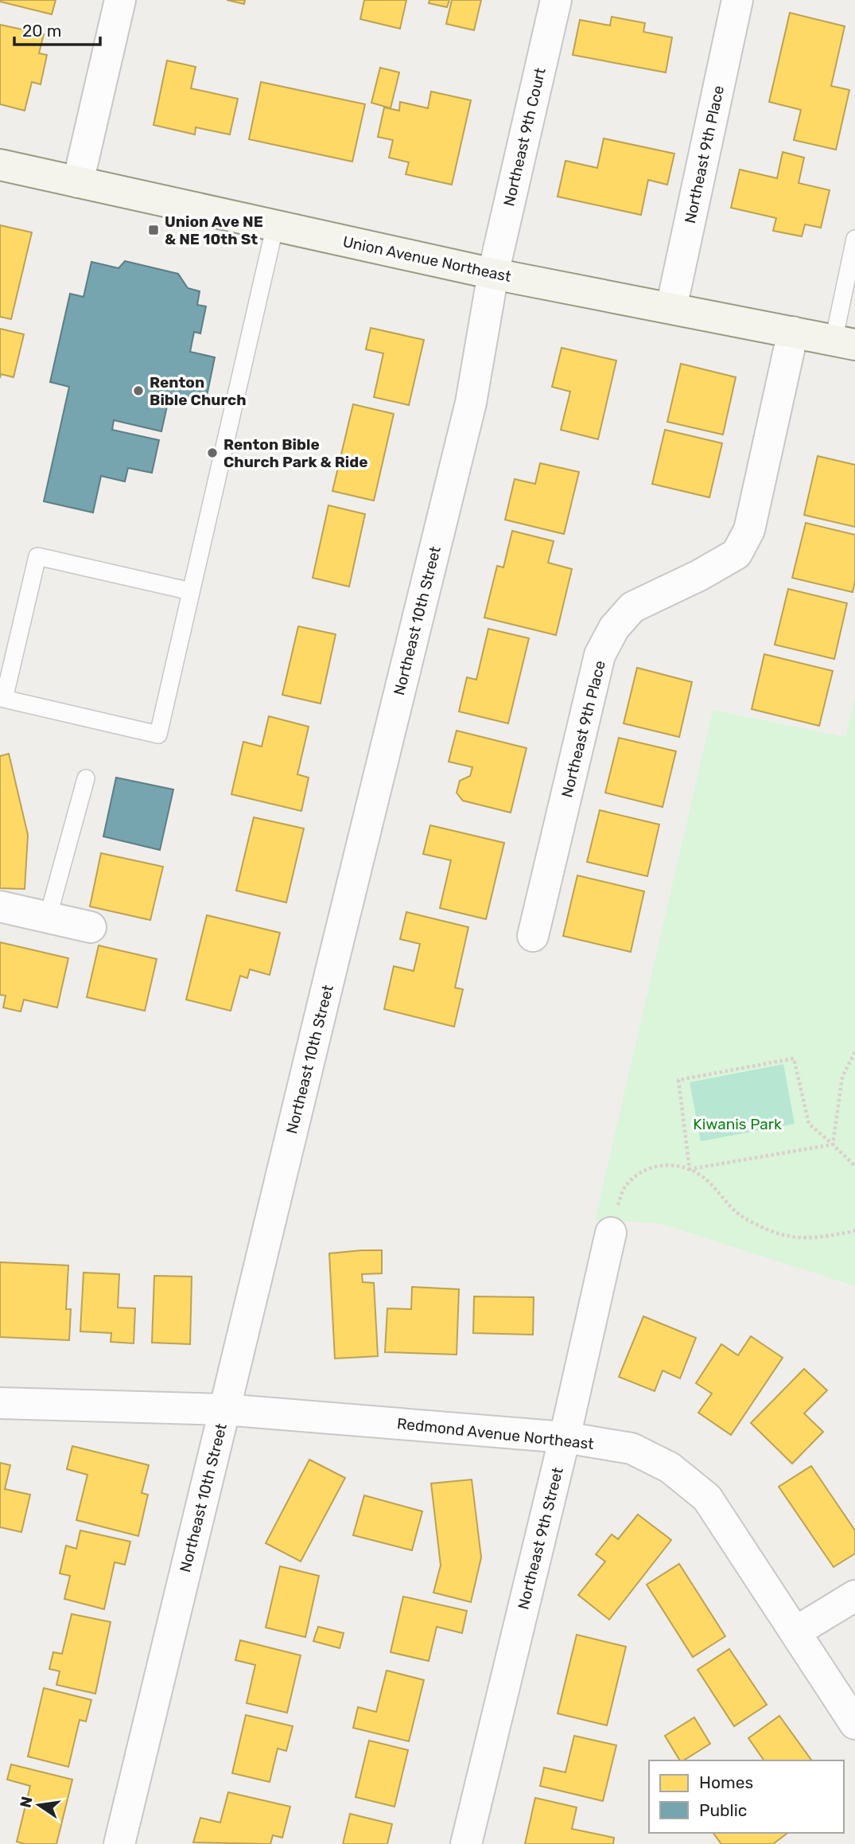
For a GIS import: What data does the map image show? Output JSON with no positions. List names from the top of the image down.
{
  "streets": {
    "street": [
      "Northeast 9th Court",
      "Northeast 9th Place",
      "Union Avenue Northeast",
      "Northeast 10th Street",
      "Redmond Avenue Northeast",
      "Northeast 9th Street"
    ]
  },
  "crossings": [
    ["Northeast 9th Court", "Union Avenue Northeast"],
    ["Northeast 9th Court", "Northeast 10th Street"],
    ["Northeast 9th Place", "Union Avenue Northeast"],
    ["Union Avenue Northeast", "Northeast 10th Street"],
    ["Northeast 10th Street", "Redmond Avenue Northeast"],
    ["Redmond Avenue Northeast", "Northeast 9th Street"]
  ],
  "parks": ["Kiwanis Park"],
  "places": {
    "transit": ["Union Ave NE & NE 10th St"],
    "other": ["Renton Bible Church", "Renton Bible Church Park & Ride"]
  },
  "legend": ["Homes", "Public"],
  "scale_bar": "20 m",
  "north": "left"
}
